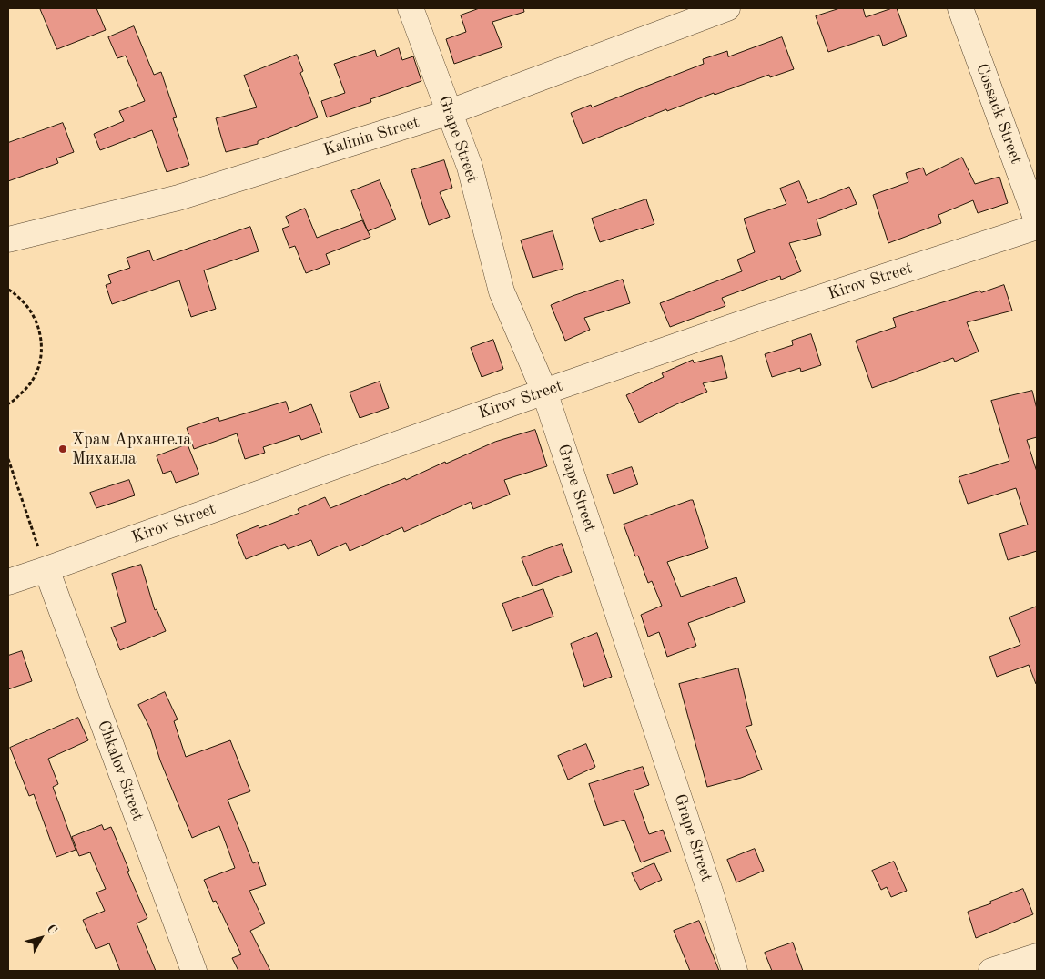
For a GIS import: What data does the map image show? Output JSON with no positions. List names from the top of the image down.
{
  "streets": {
    "street": [
      "Cossack Street",
      "Kalinin Street",
      "Grape Street",
      "Kirov Street",
      "Chkalov Street"
    ]
  },
  "crossings": [
    ["Kalinin Street", "Grape Street"],
    ["Grape Street", "Kirov Street"],
    ["Kirov Street", "Chkalov Street"]
  ],
  "places": ["Храм Архангела Михаила"],
  "north": "top right"
}
